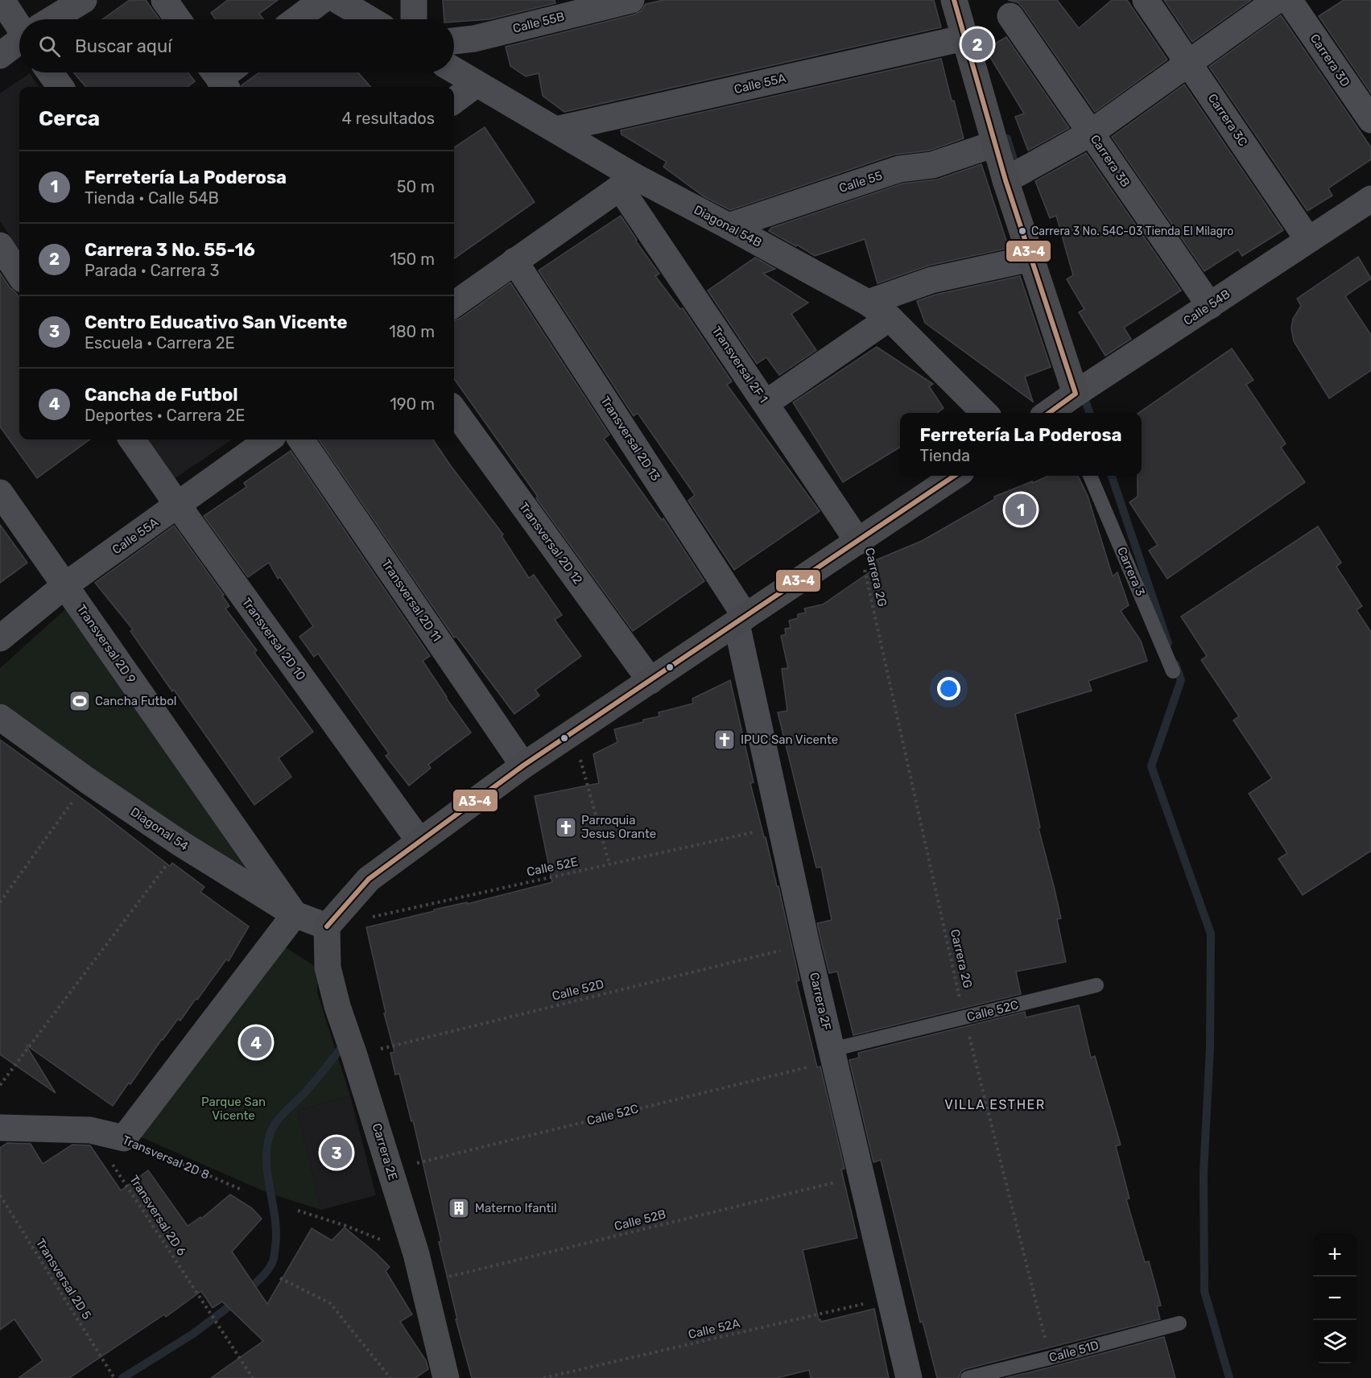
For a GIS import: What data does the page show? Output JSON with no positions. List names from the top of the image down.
{
  "streets": {
    "street": [
      "Calle 55B",
      "Carrera 3D",
      "Calle 55A",
      "Carrera 3C",
      "Carrera 3B",
      "Calle 55",
      "Diagonal 54B",
      "Calle 54B",
      "Transversal 2F 1",
      "Transversal 2D 13",
      "Transversal 2D 12",
      "Transversal 2D 11",
      "Transversal 2D 10",
      "Transversal 2D 9",
      "Diagonal 54",
      "Carrera 2F",
      "Carrera 2E",
      "Transversal 2D 8"
    ],
    "lane": ["Carrera 3", "Calle 52C", "Calle 51D"],
    "path": [
      "Carrera 2G",
      "Calle 52E",
      "Calle 52D",
      "Transversal 2D 6",
      "Calle 52B",
      "Transversal 2D 5",
      "Calle 52A"
    ]
  },
  "crossings": [
    ["Calle 55A", "Diagonal 54B"],
    ["Calle 55A", "Transversal 2D 10"],
    ["Calle 55A", "Transversal 2D 9"],
    ["Carrera 3C", "Calle 54B"],
    ["Carrera 3B", "Calle 54B"],
    ["Calle 55", "Diagonal 54B"],
    ["Diagonal 54B", "Transversal 2F 1"],
    ["Transversal 2F 1", "Carrera 2G"],
    ["Transversal 2D 13", "Carrera 2F"],
    ["Carrera 2G", "Calle 52C"],
    ["Carrera 2G", "Calle 51D"],
    ["Transversal 2D 9", "Diagonal 54"],
    ["Diagonal 54", "Calle 52E"],
    ["Diagonal 54", "Carrera 2E"],
    ["Calle 52E", "Carrera 2F"],
    ["Calle 52E", "Carrera 2E"],
    ["Calle 52D", "Carrera 2F"],
    ["Calle 52D", "Carrera 2E"],
    ["Carrera 2F", "Calle 52C"],
    ["Carrera 2F", "Calle 52B"],
    ["Carrera 2F", "Calle 52A"],
    ["Calle 52C", "Carrera 2E"],
    ["Carrera 2E", "Calle 52B"],
    ["Transversal 2D 8", "Transversal 2D 6"]
  ],
  "districts": ["VILLA ESTHER"],
  "parks": ["Parque San Vicente"],
  "places": {
    "other": ["Carrera 3 No. 54C-03 Tienda El Milagro"],
    "sports": ["Cancha Futbol"],
    "church": ["IPUC San Vicente", "Parroquia Jesus Orante"],
    "building": ["Materno Ifantil"]
  },
  "lines": ["transit line A3-4"],
  "page": {
    "search": "Buscar aquí",
    "pins": [
      "2",
      "1",
      "4",
      "3"
    ],
    "heading": ["Cerca", "4 resultados"],
    "list": [
      {
        "mark": "1",
        "name": "Ferretería La Poderosa",
        "note": "Tienda · Calle 54B",
        "value": "50 m"
      },
      {
        "mark": "2",
        "name": "Carrera 3 No. 55-16",
        "note": "Parada · Carrera 3",
        "value": "150 m"
      },
      {
        "mark": "3",
        "name": "Centro Educativo San Vicente",
        "note": "Escuela · Carrera 2E",
        "value": "180 m"
      },
      {
        "mark": "4",
        "name": "Cancha de Futbol",
        "note": "Deportes · Carrera 2E",
        "value": "190 m"
      }
    ],
    "popup": ["Ferretería La Poderosa", "Tienda"],
    "map_buttons": ["+", "−"]
  }
}
